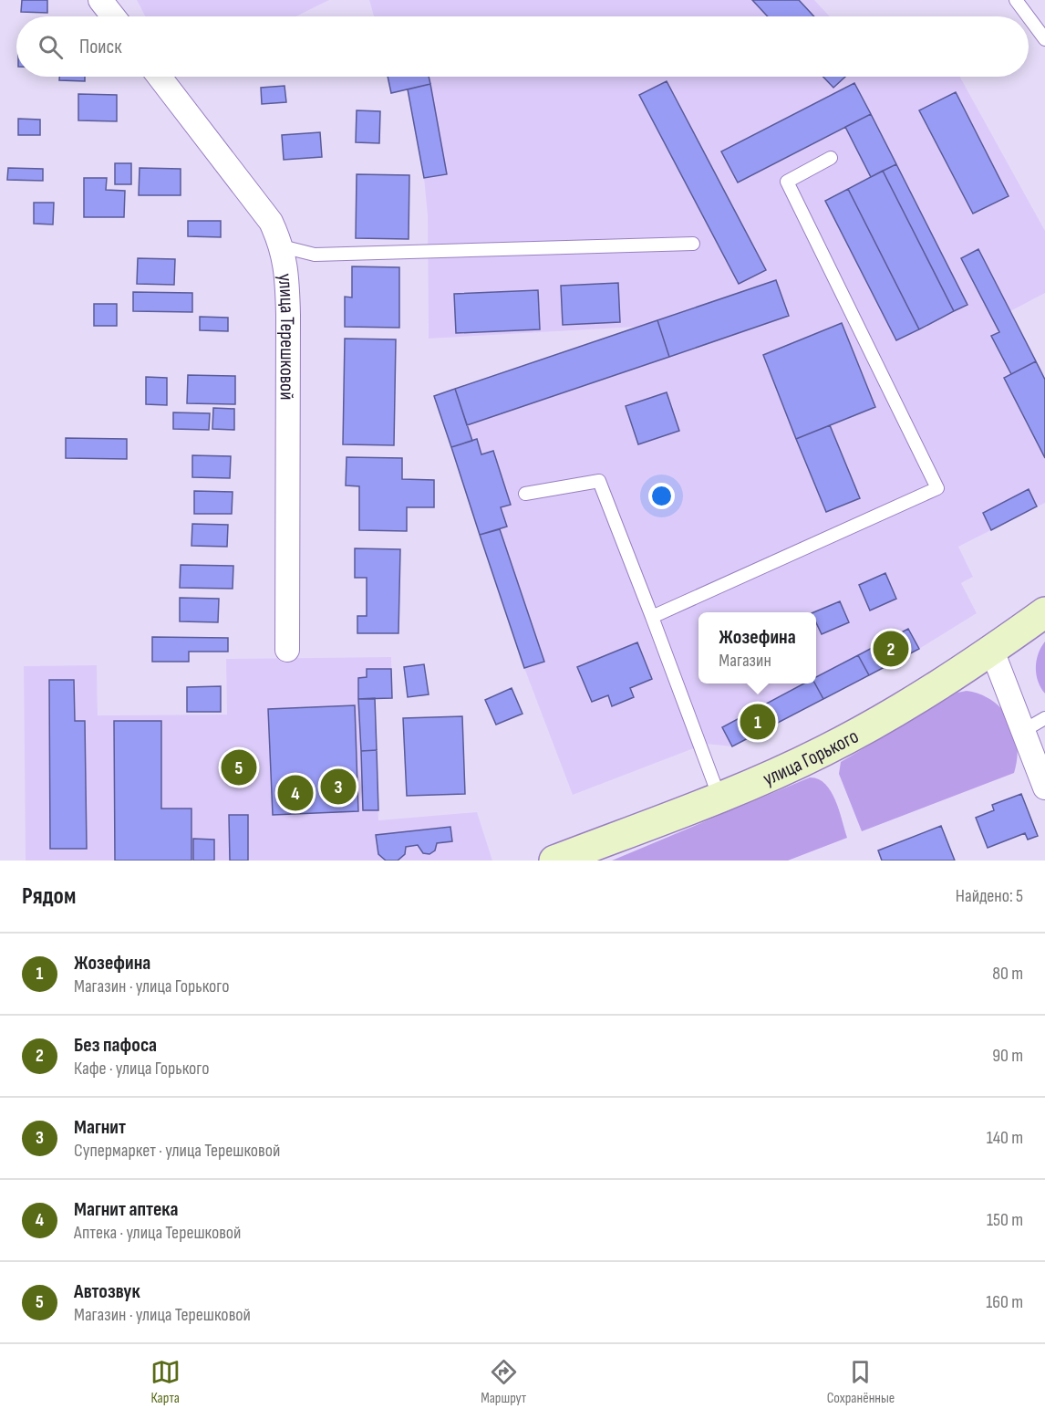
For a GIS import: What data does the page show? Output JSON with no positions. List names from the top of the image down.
{
  "streets": {
    "main road": ["улица Горького"],
    "street": ["улица Терешковой"]
  },
  "page": {
    "search": "Поиск",
    "popup": ["Жозефина", "Магазин"],
    "pins": [
      "2",
      "1",
      "5",
      "3",
      "4"
    ],
    "heading": ["Рядом", "Найдено: 5"],
    "list": [
      {
        "mark": "1",
        "name": "Жозефина",
        "note": "Магазин · улица Горького",
        "value": "80 m"
      },
      {
        "mark": "2",
        "name": "Без пафоса",
        "note": "Кафе · улица Горького",
        "value": "90 m"
      },
      {
        "mark": "3",
        "name": "Магнит",
        "note": "Супермаркет · улица Терешковой",
        "value": "140 m"
      },
      {
        "mark": "4",
        "name": "Магнит аптека",
        "note": "Аптека · улица Терешковой",
        "value": "150 m"
      },
      {
        "mark": "5",
        "name": "Автозвук",
        "note": "Магазин · улица Терешковой",
        "value": "160 m"
      }
    ],
    "nav": ["Карта", "Маршрут", "Сохранённые"]
  }
}
